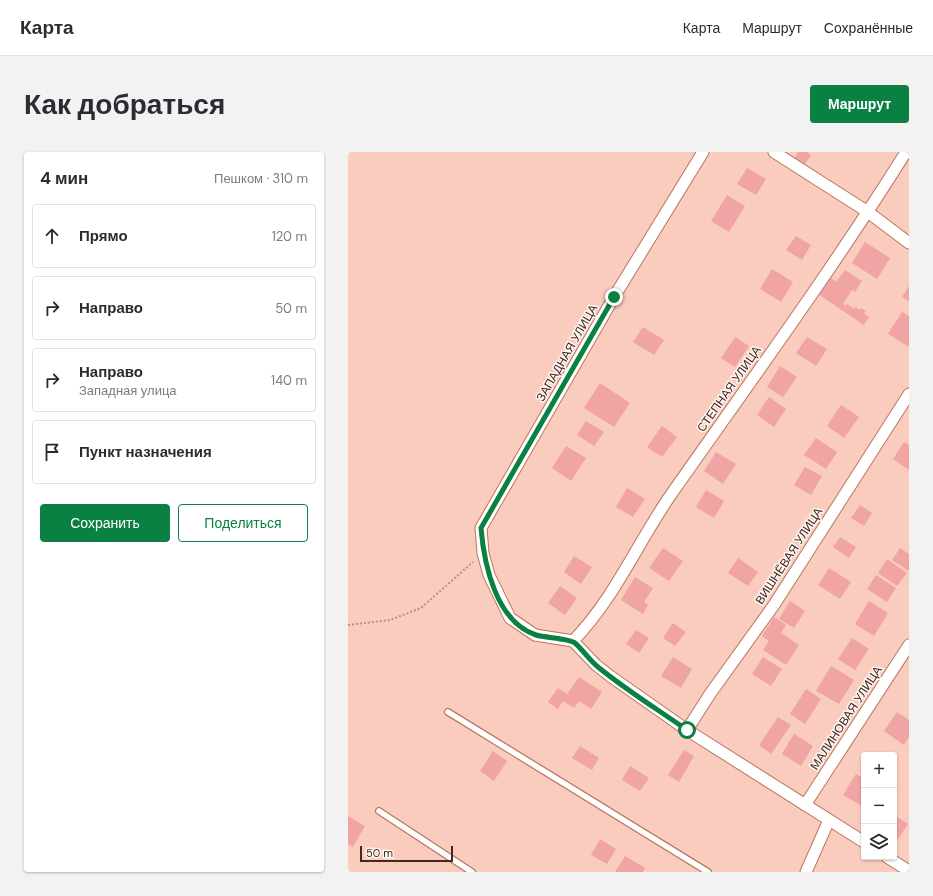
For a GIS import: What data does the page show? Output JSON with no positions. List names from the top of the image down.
{
  "streets": {
    "street": [
      "ЗАПАДНАЯ УЛИЦА",
      "СТЕПНАЯ УЛИЦА",
      "ВИШНЁВАЯ УЛИЦА",
      "МАЛИНОВАЯ УЛИЦА"
    ]
  },
  "scale_bar": "50 m",
  "page": {
    "header": "Карта",
    "nav": ["Карта", "Маршрут", "Сохранённые"],
    "buttons": [
      "Маршрут",
      ["Сохранить", "Поделиться"]
    ],
    "title": "Как добраться",
    "heading": ["4 мин", "Пешком · 310 m"],
    "list": [
      ["Прямо", "120 m"],
      ["Направо", "50 m"],
      ["Направо", "Западная улица", "140 m"],
      "Пункт назначения"
    ],
    "map_buttons": ["+", "−"],
    "scale": "50 m"
  }
}
